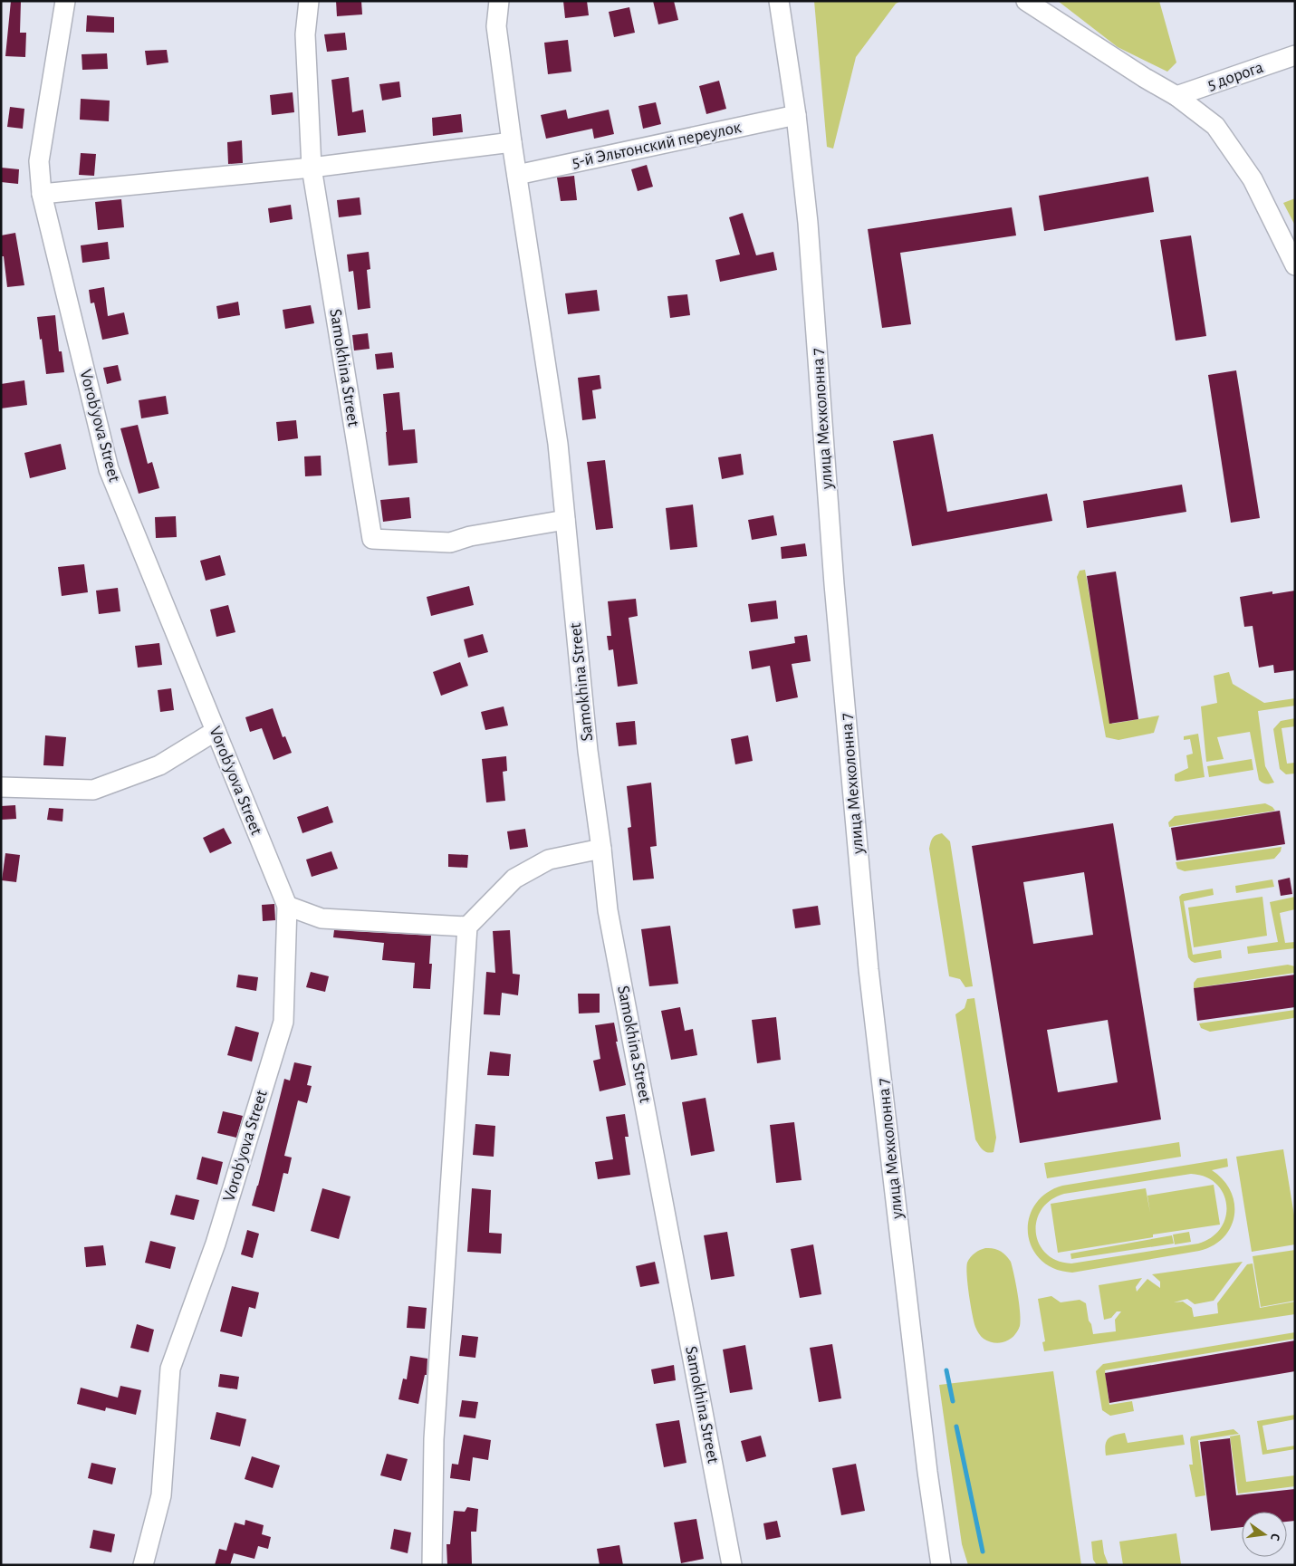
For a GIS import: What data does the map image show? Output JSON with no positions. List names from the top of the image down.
{
  "streets": {
    "street": [
      "5 дорога",
      "5-й Эльтонский переулок",
      "Samokhina Street",
      "улица Мехколонна 7",
      "Vorob'yova Street"
    ]
  },
  "crossings": [
    ["5-й Эльтонский переулок", "Samokhina Street"],
    ["5-й Эльтонский переулок", "улица Мехколонна 7"]
  ],
  "north": "right"
}
